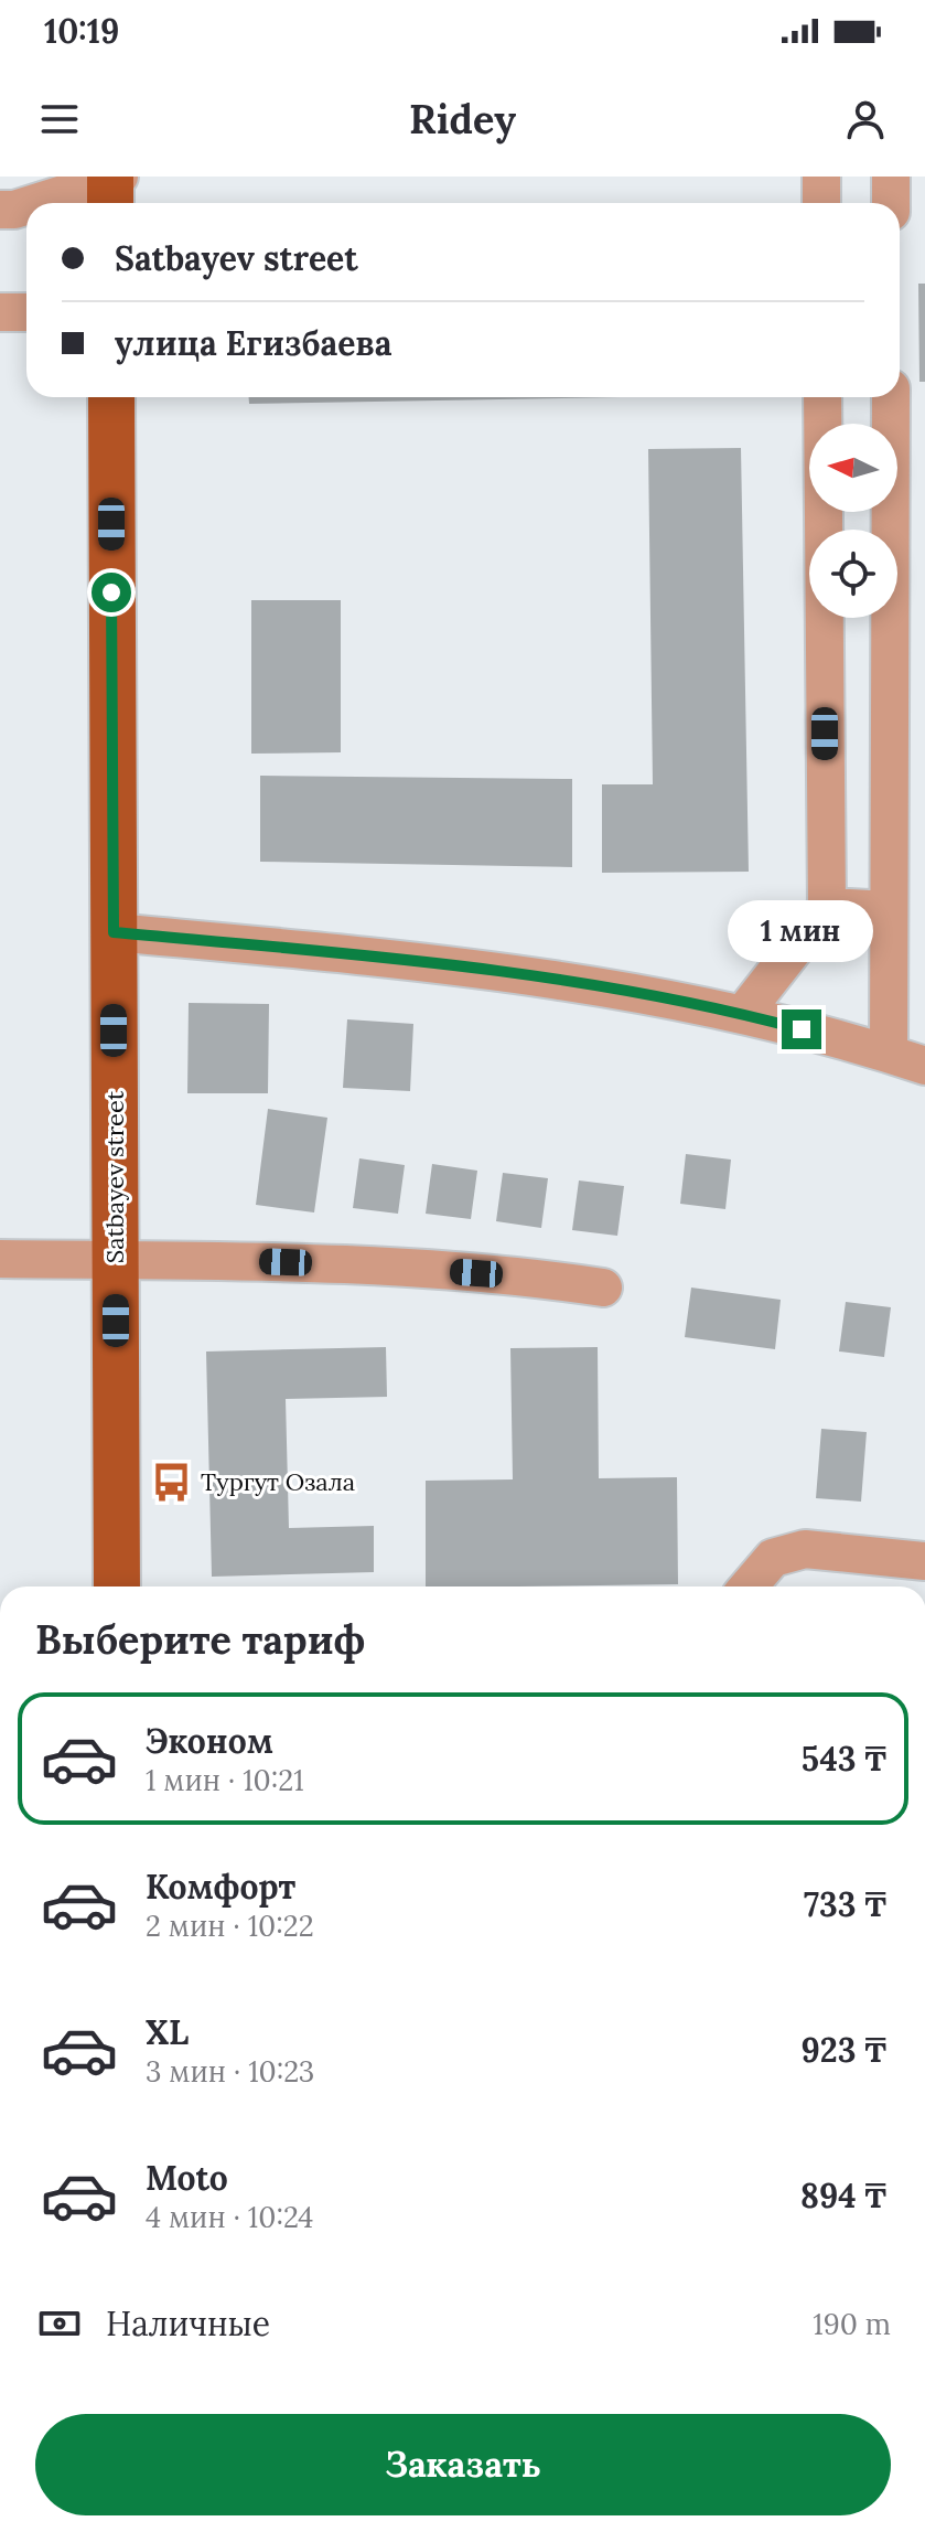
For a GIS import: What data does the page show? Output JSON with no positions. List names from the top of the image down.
{
  "streets": {
    "main road": ["Satbayev street"]
  },
  "places": {
    "bus stop": ["Тургут Озала"]
  },
  "north": "left",
  "page": {
    "status": "10:19",
    "header": "Ridey",
    "banner": ["Satbayev street", "улица Егизбаева"],
    "bubble": "1 мин",
    "heading": "Выберите тариф",
    "list": [
      {
        "name": "Эконом",
        "note": "1 мин · 10:21",
        "value": "543 ₸"
      },
      {
        "name": "Комфорт",
        "note": "2 мин · 10:22",
        "value": "733 ₸"
      },
      {
        "name": "XL",
        "note": "3 мин · 10:23",
        "value": "923 ₸"
      },
      {
        "name": "Moto",
        "note": "4 мин · 10:24",
        "value": "894 ₸"
      }
    ],
    "pay": ["Наличные", "190 m"],
    "buttons": "Заказать"
  }
}
